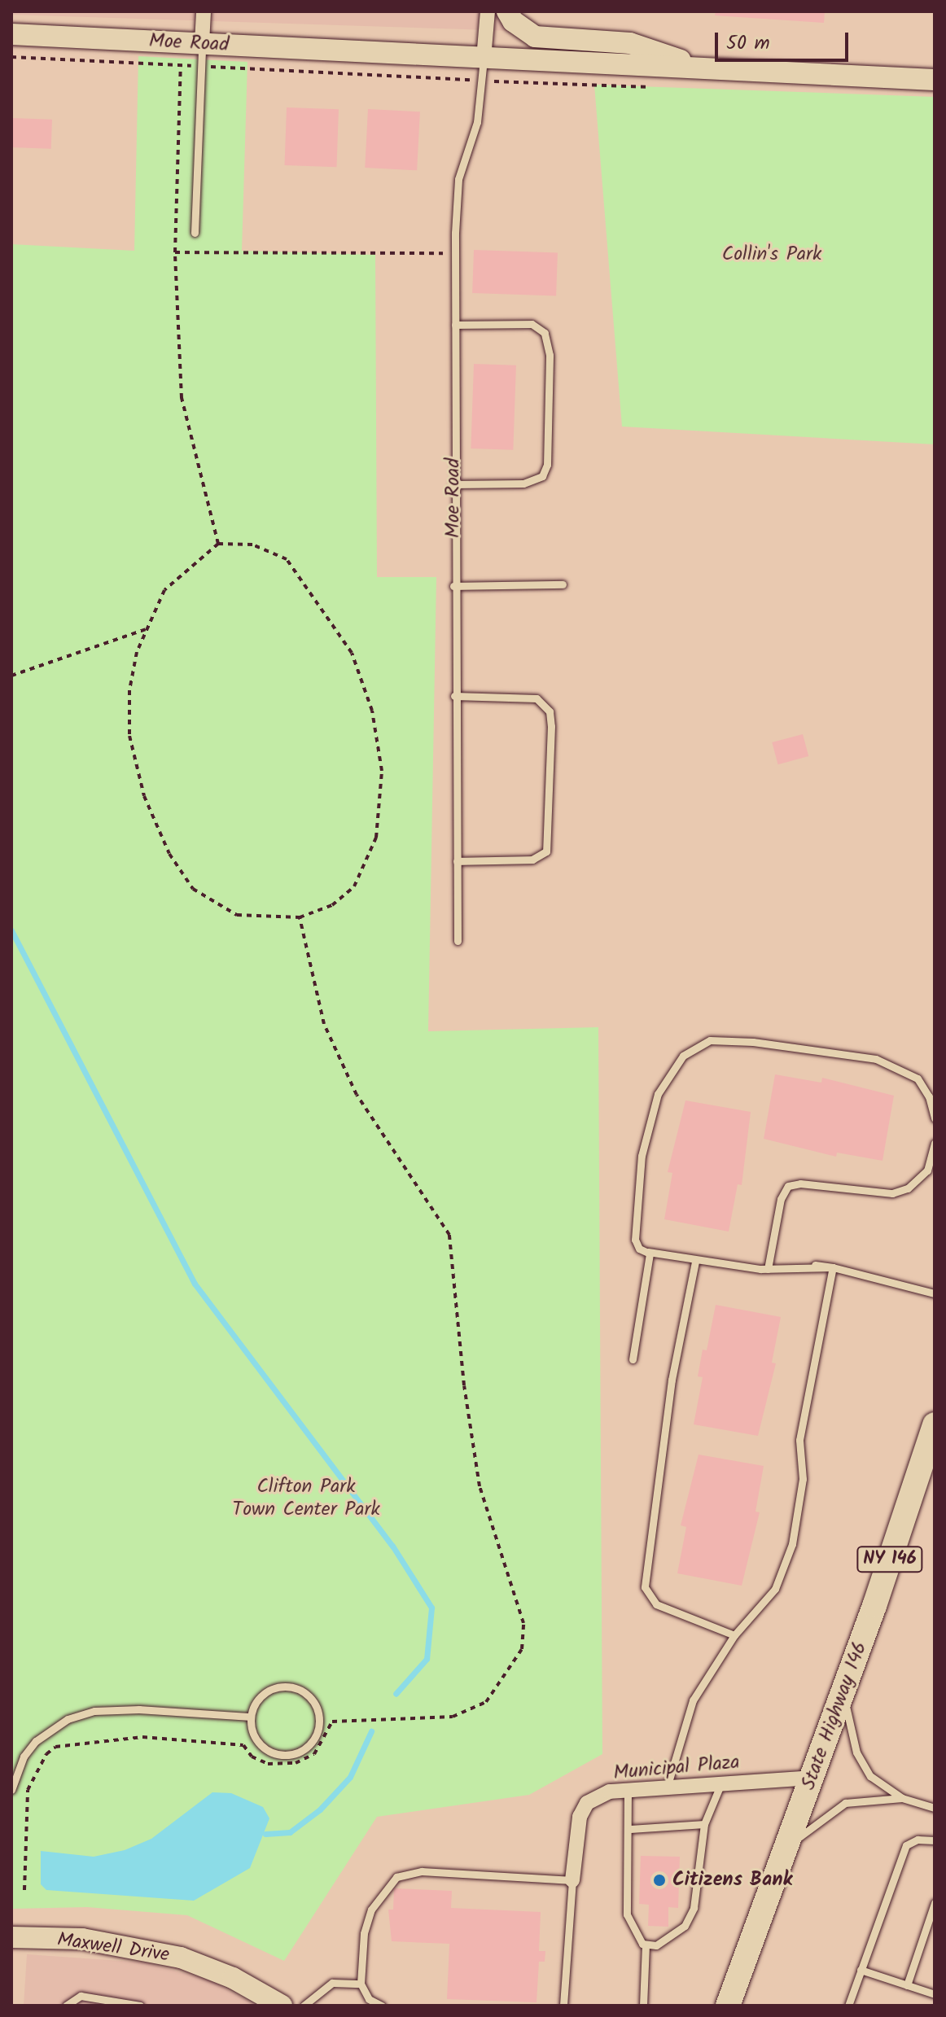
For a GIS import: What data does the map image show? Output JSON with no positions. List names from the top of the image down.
{
  "streets": {
    "main road": ["NY 146", "State Highway 146"],
    "street": ["Moe Road", "Municipal Plaza", "Maxwell Drive"]
  },
  "crossings": [
    ["State Highway 146", "Municipal Plaza"]
  ],
  "parks": ["Collin's Park", "Clifton Park Town Center Park"],
  "places": ["Citizens Bank"],
  "scale_bar": "50 m"
}
